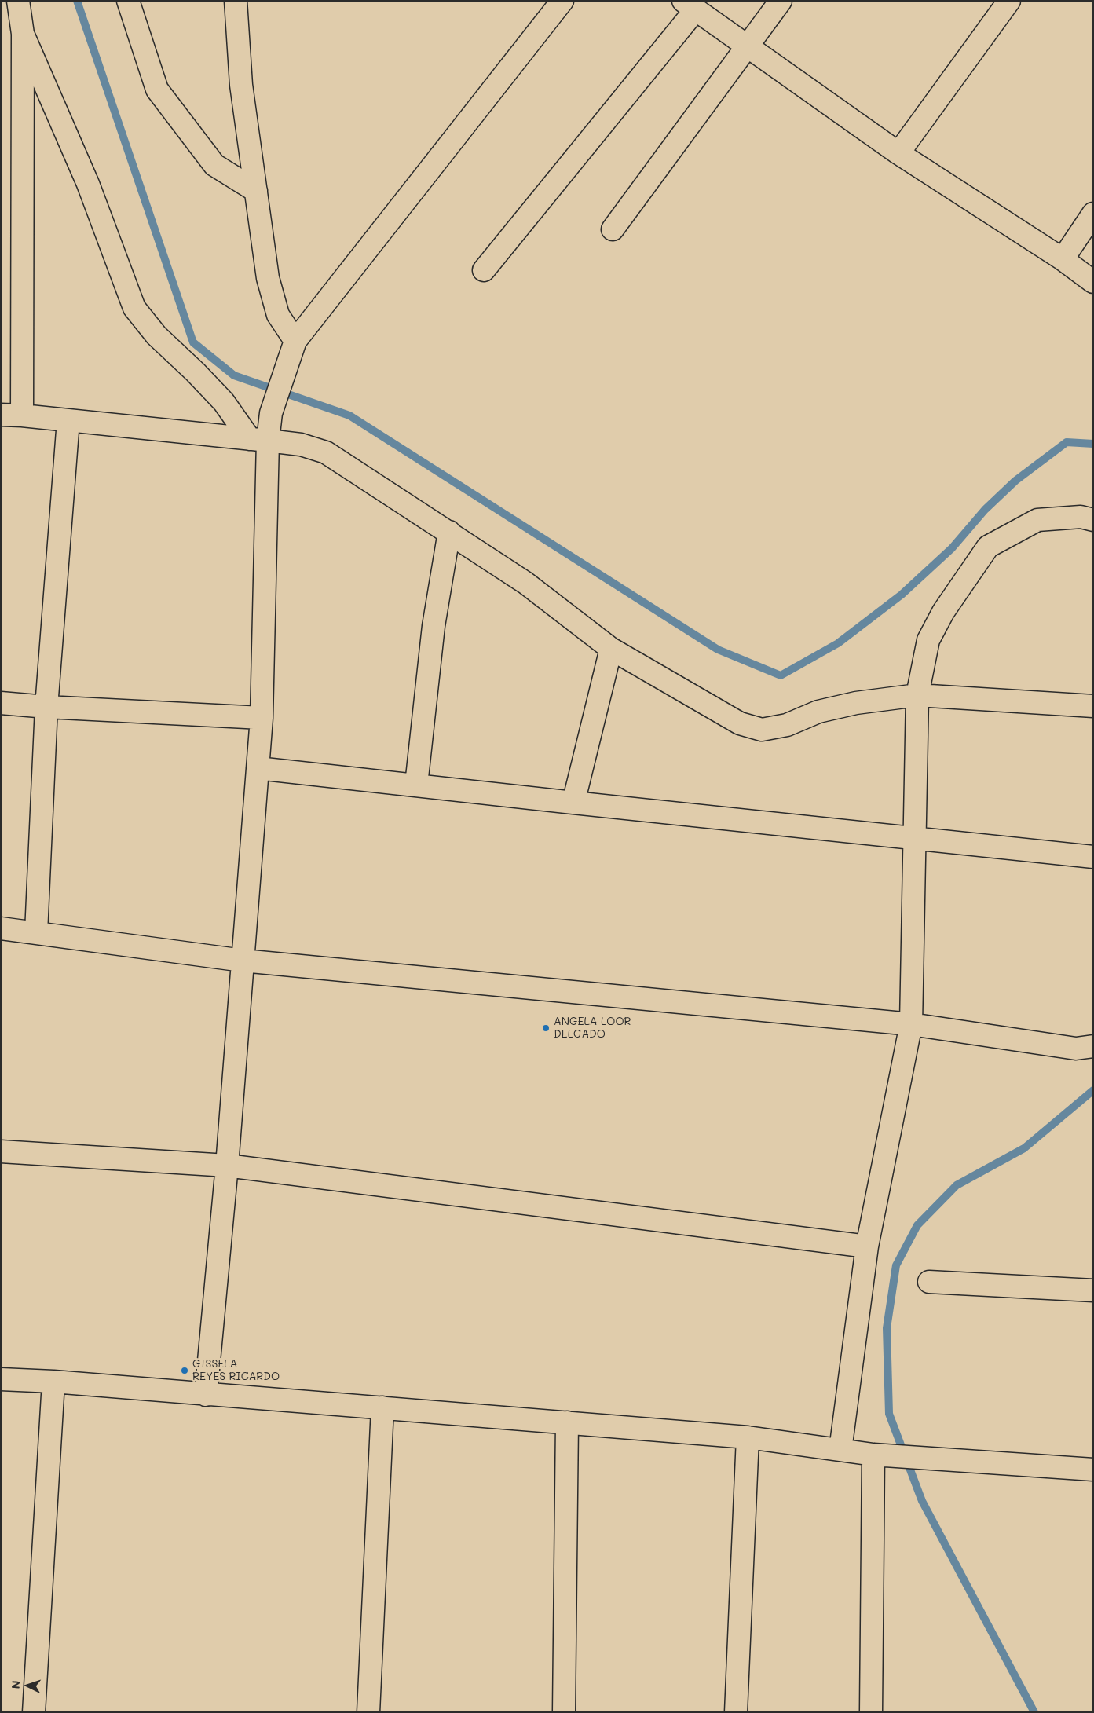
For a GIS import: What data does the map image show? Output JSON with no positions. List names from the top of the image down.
{
  "places": ["ANGELA LOOR DELGADO", "GISSELA REYES RICARDO"],
  "north": "left"
}
